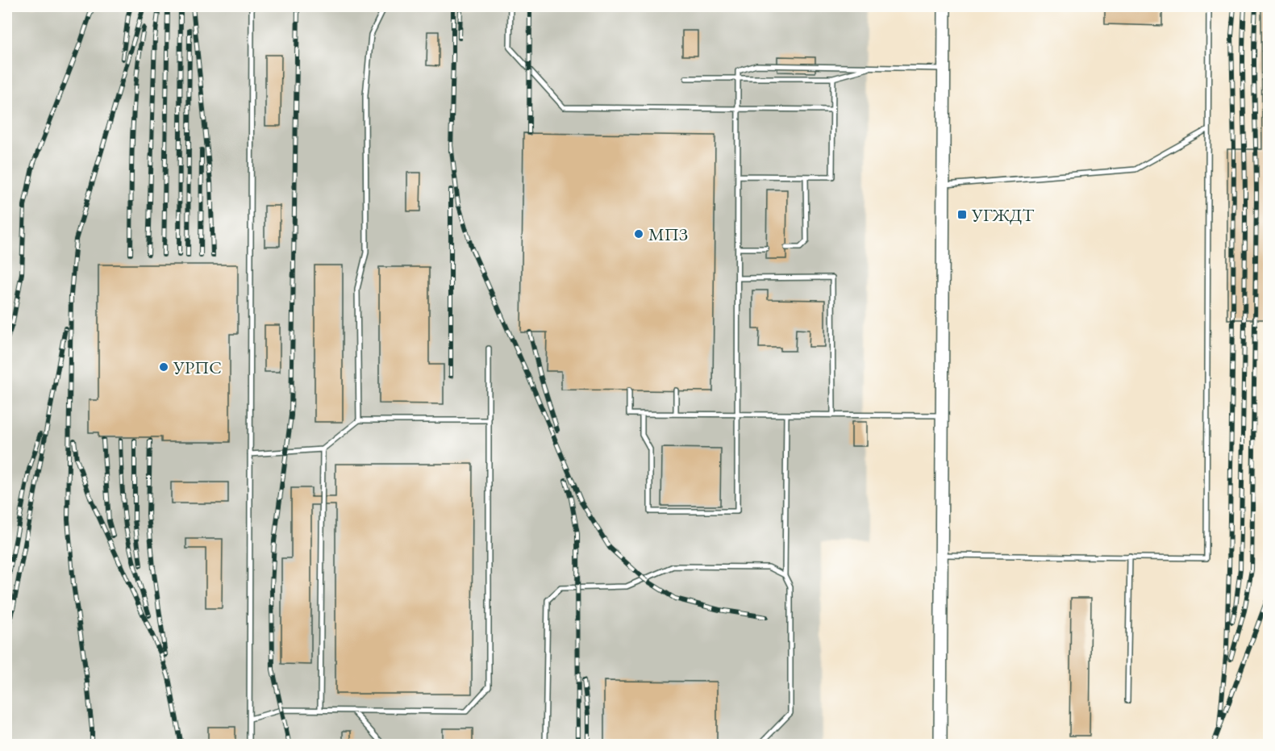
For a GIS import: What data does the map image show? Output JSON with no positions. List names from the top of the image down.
{
  "places": {
    "transit": ["УГЖДТ"],
    "other": ["МПЗ", "УРПС"]
  }
}
